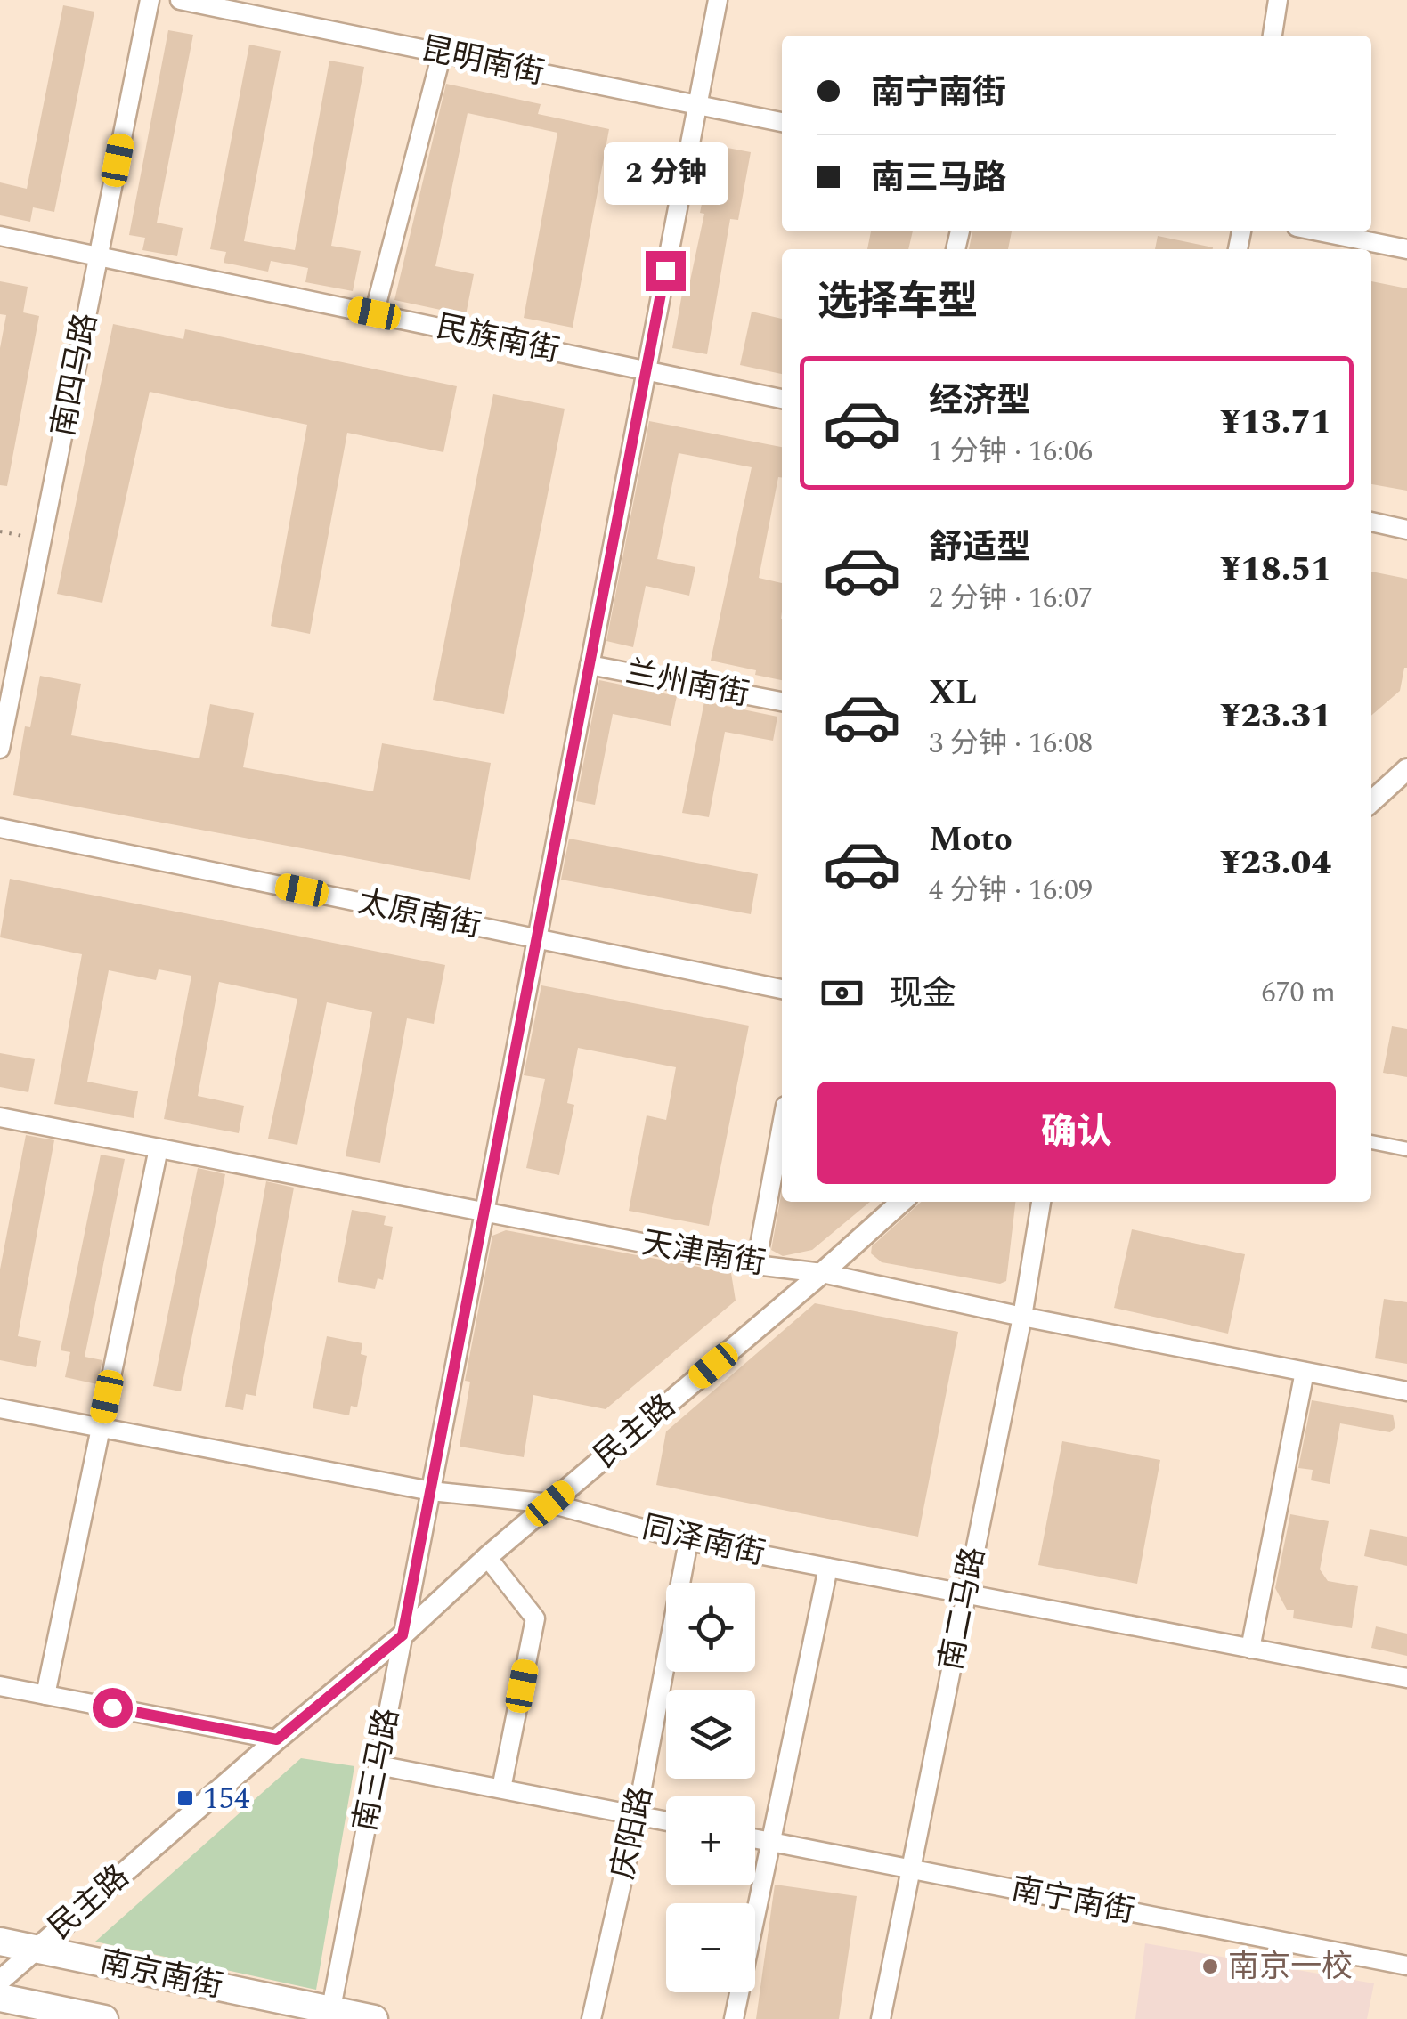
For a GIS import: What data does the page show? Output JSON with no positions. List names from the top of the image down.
{
  "streets": {
    "main road": ["南京南街"],
    "street": [
      "昆明南街",
      "民族南街",
      "南四马路",
      "兰州南街",
      "太原南街",
      "天津南街",
      "民主路",
      "同泽南街",
      "南二马路",
      "南三马路",
      "庆阳路",
      "南宁南街"
    ]
  },
  "crossings": [
    ["昆明南街", "南三马路"],
    ["民族南街", "南四马路"],
    ["民族南街", "南三马路"],
    ["兰州南街", "南三马路"],
    ["太原南街", "南三马路"],
    ["天津南街", "民主路"],
    ["天津南街", "南二马路"],
    ["天津南街", "南三马路"],
    ["民主路", "同泽南街"],
    ["民主路", "南三马路"],
    ["民主路", "南京南街"],
    ["同泽南街", "南二马路"],
    ["同泽南街", "南三马路"],
    ["同泽南街", "庆阳路"],
    ["南二马路", "南宁南街"],
    ["南三马路", "南京南街"]
  ],
  "places": {
    "transit": ["154"],
    "other": ["南京一校"]
  },
  "page": {
    "banner": ["南宁南街", "南三马路"],
    "bubble": "2 分钟",
    "heading": "选择车型",
    "list": [
      {
        "name": "经济型",
        "note": "1 分钟 · 16:06",
        "value": "¥13.71"
      },
      {
        "name": "舒适型",
        "note": "2 分钟 · 16:07",
        "value": "¥18.51"
      },
      {
        "name": "XL",
        "note": "3 分钟 · 16:08",
        "value": "¥23.31"
      },
      {
        "name": "Moto",
        "note": "4 分钟 · 16:09",
        "value": "¥23.04"
      }
    ],
    "pay": ["现金", "670 m"],
    "buttons": "确认",
    "map_buttons": ["+", "−"]
  }
}
